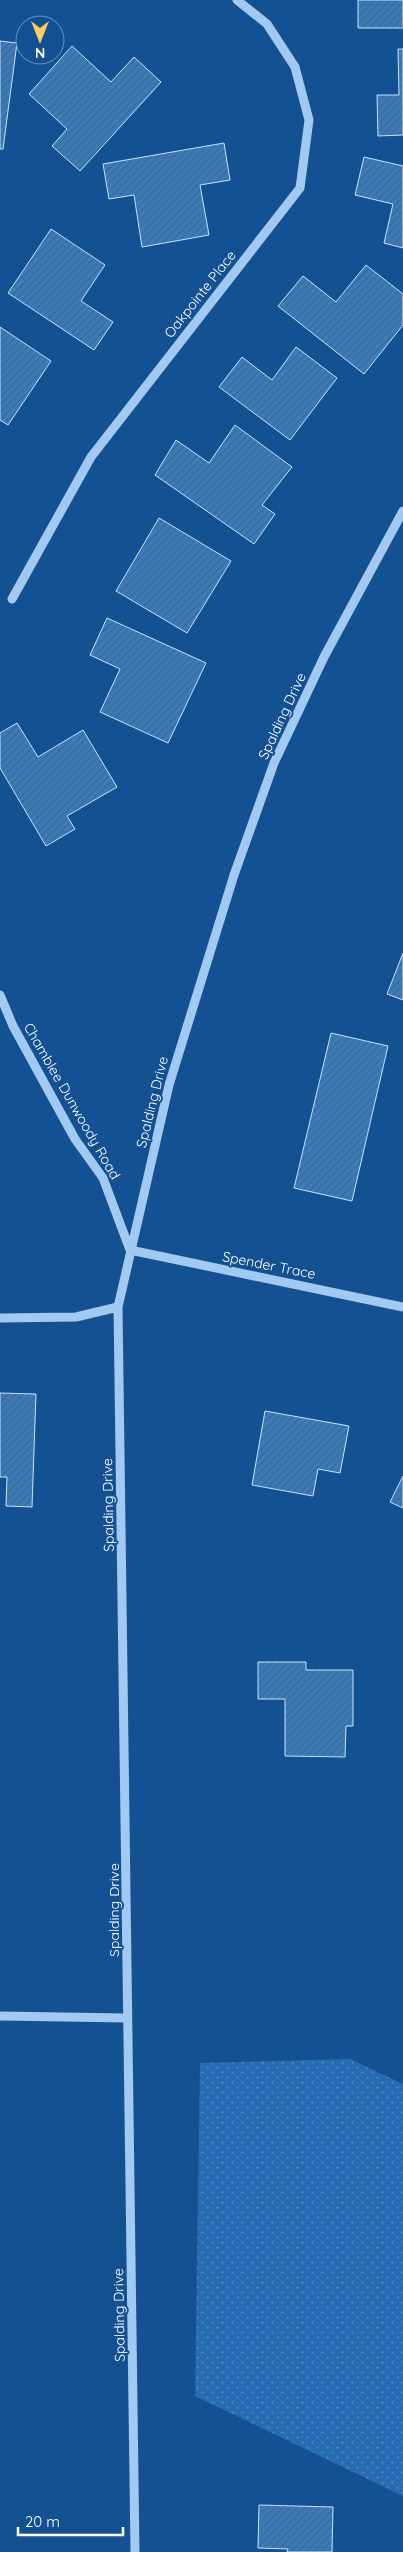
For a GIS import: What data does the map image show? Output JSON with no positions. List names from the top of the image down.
{
  "streets": {
    "street": [
      "Oakpointe Place",
      "Spalding Drive",
      "Chamblee Dunwoody Road",
      "Spender Trace"
    ]
  },
  "crossings": [
    ["Spalding Drive", "Chamblee Dunwoody Road"],
    ["Spalding Drive", "Spender Trace"],
    ["Chamblee Dunwoody Road", "Spender Trace"]
  ],
  "scale_bar": "20 m",
  "north": "bottom"
}
